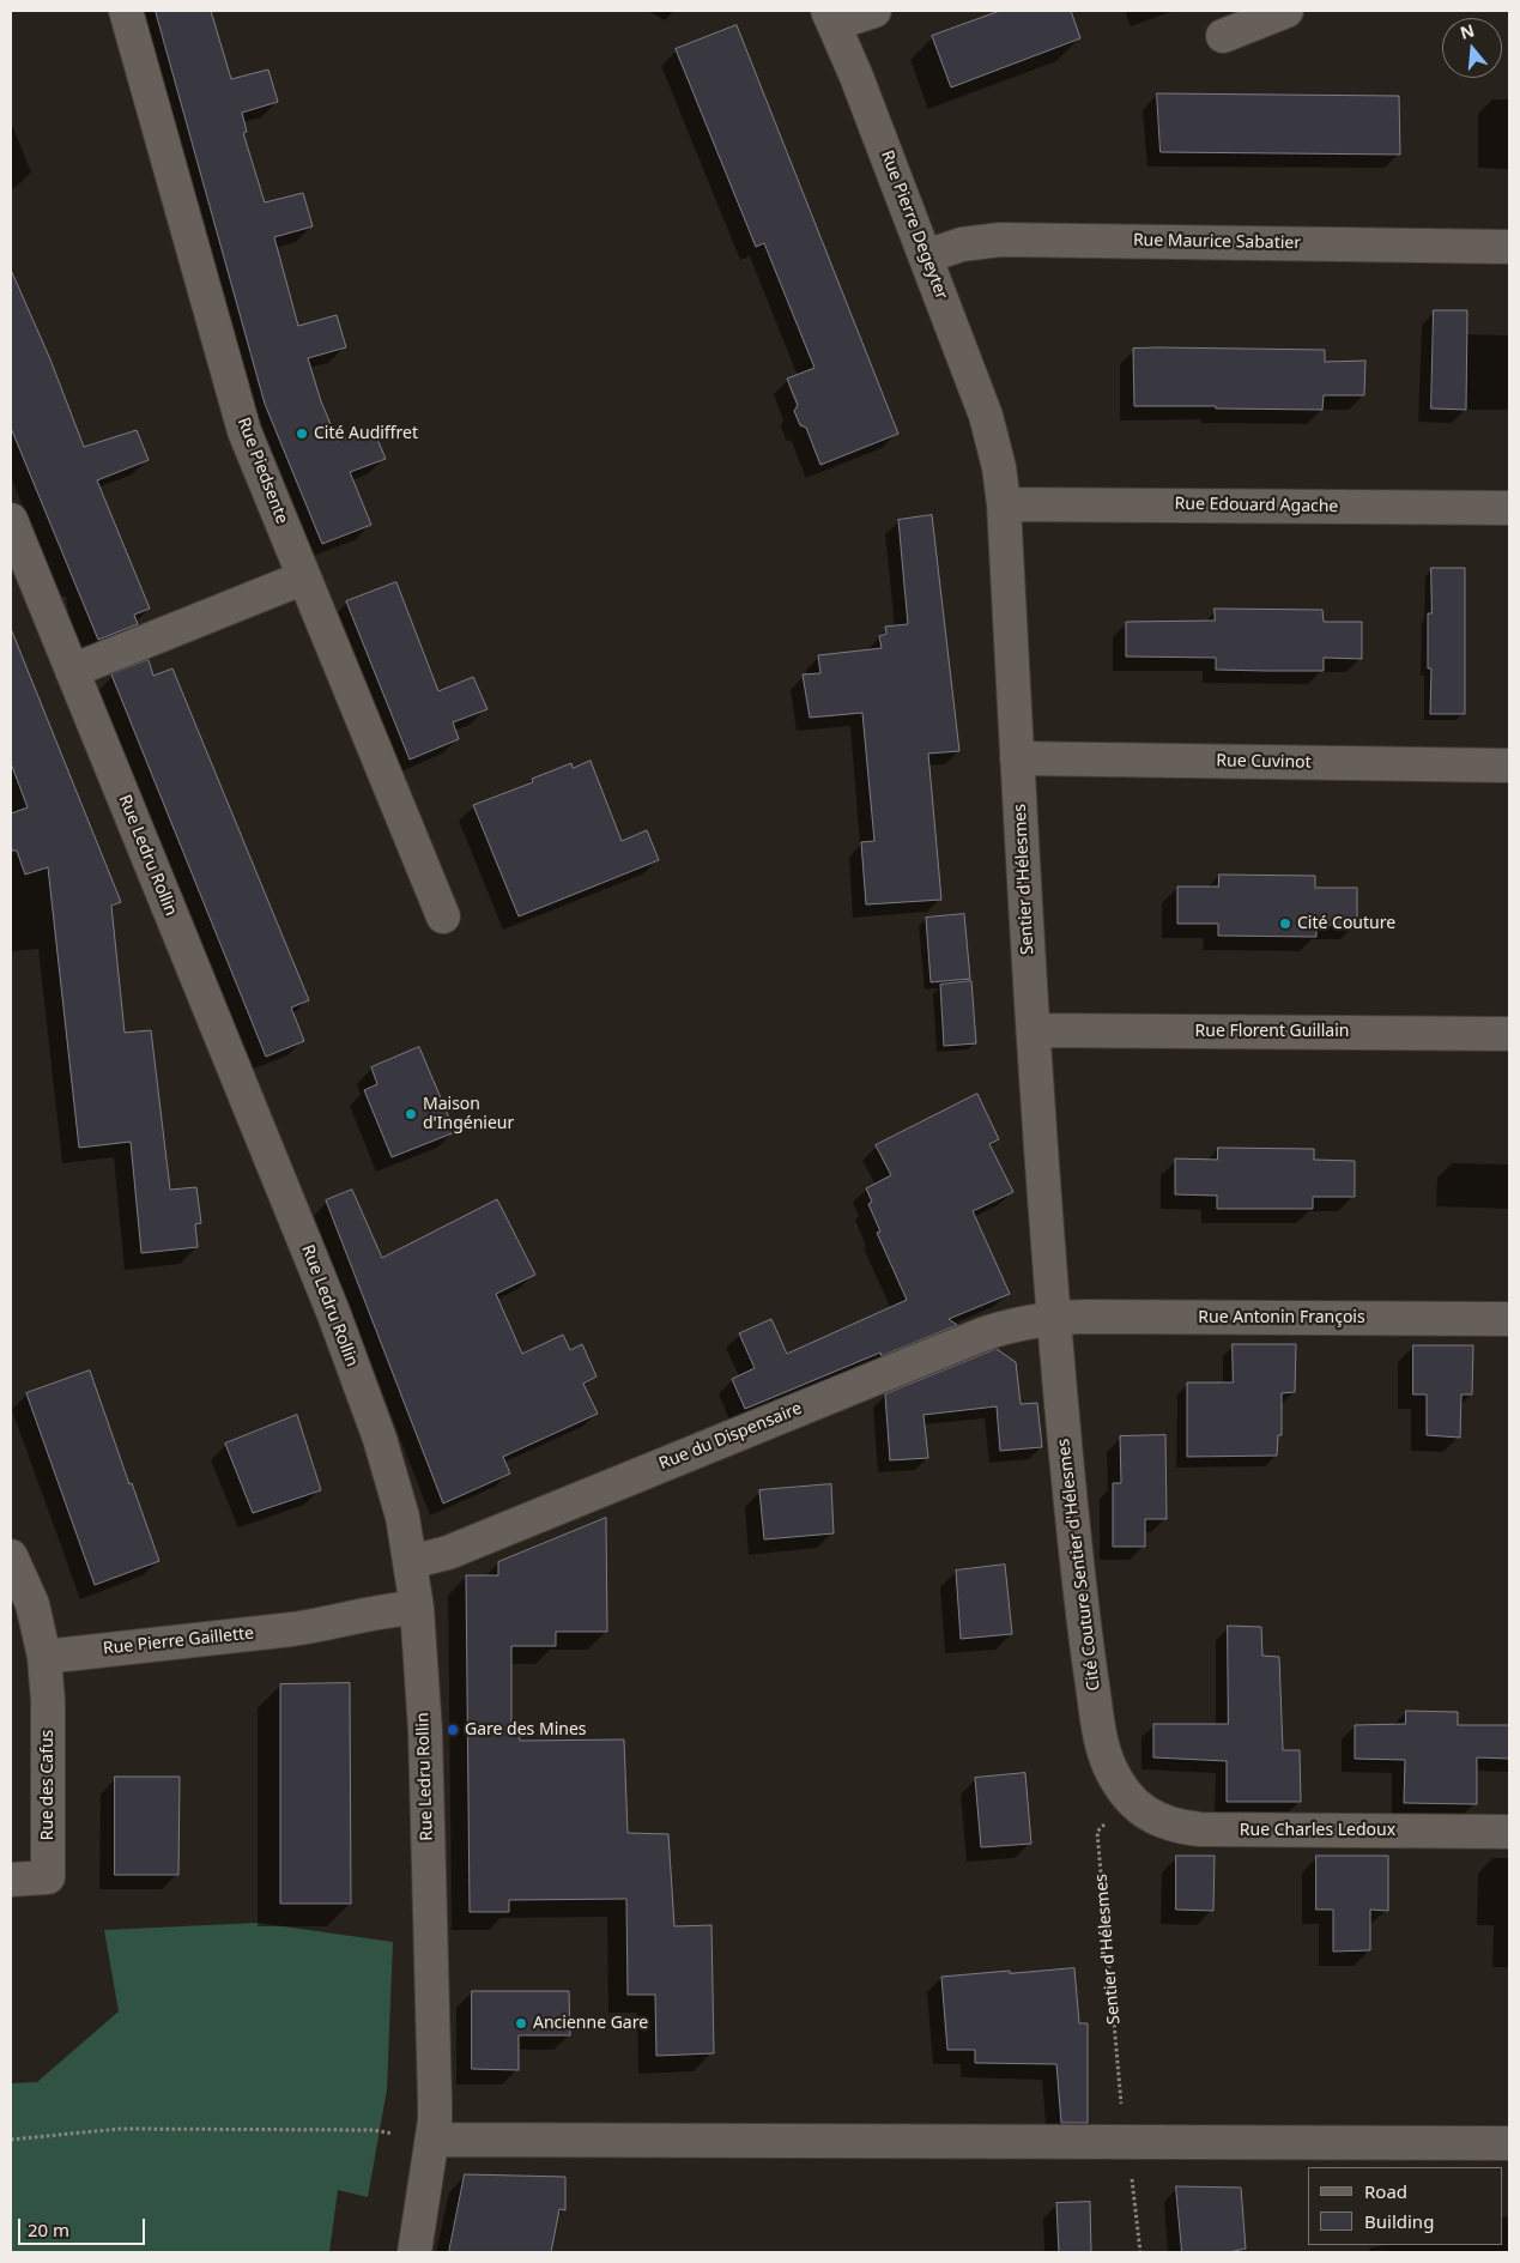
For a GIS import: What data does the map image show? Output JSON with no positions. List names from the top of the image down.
{
  "streets": {
    "street": [
      "Rue Pierre Degeyter",
      "Rue Maurice Sabatier",
      "Rue Piedsente",
      "Rue Edouard Agache",
      "Rue Cuvinot",
      "Rue Ledru Rollin",
      "Sentier d'Hélesmes",
      "Rue Florent Guillain",
      "Rue Antonin François",
      "Rue du Dispensaire",
      "Cité Couture Sentier d'Hélesmes",
      "Rue Pierre Gaillette",
      "Rue des Cafus",
      "Rue Charles Ledoux"
    ]
  },
  "crossings": [
    ["Rue Pierre Degeyter", "Rue Maurice Sabatier"],
    ["Rue Pierre Degeyter", "Sentier d'Hélesmes"],
    ["Rue Edouard Agache", "Sentier d'Hélesmes"],
    ["Rue Cuvinot", "Sentier d'Hélesmes"],
    ["Rue Ledru Rollin", "Rue du Dispensaire"],
    ["Rue Ledru Rollin", "Rue Pierre Gaillette"],
    ["Sentier d'Hélesmes", "Rue Florent Guillain"],
    ["Sentier d'Hélesmes", "Rue Antonin François"],
    ["Sentier d'Hélesmes", "Rue du Dispensaire"],
    ["Sentier d'Hélesmes", "Cité Couture Sentier d'Hélesmes"],
    ["Sentier d'Hélesmes", "Rue Charles Ledoux"],
    ["Rue Antonin François", "Rue du Dispensaire"],
    ["Rue Antonin François", "Cité Couture Sentier d'Hélesmes"],
    ["Rue du Dispensaire", "Cité Couture Sentier d'Hélesmes"],
    ["Cité Couture Sentier d'Hélesmes", "Rue Charles Ledoux"],
    ["Rue Pierre Gaillette", "Rue des Cafus"]
  ],
  "places": [
    "Cité Audiffret",
    "Cité Couture",
    "Maison d'Ingénieur",
    "Gare des Mines",
    "Ancienne Gare"
  ],
  "legend": ["Road", "Building"],
  "scale_bar": "20 m",
  "north": "top"
}
